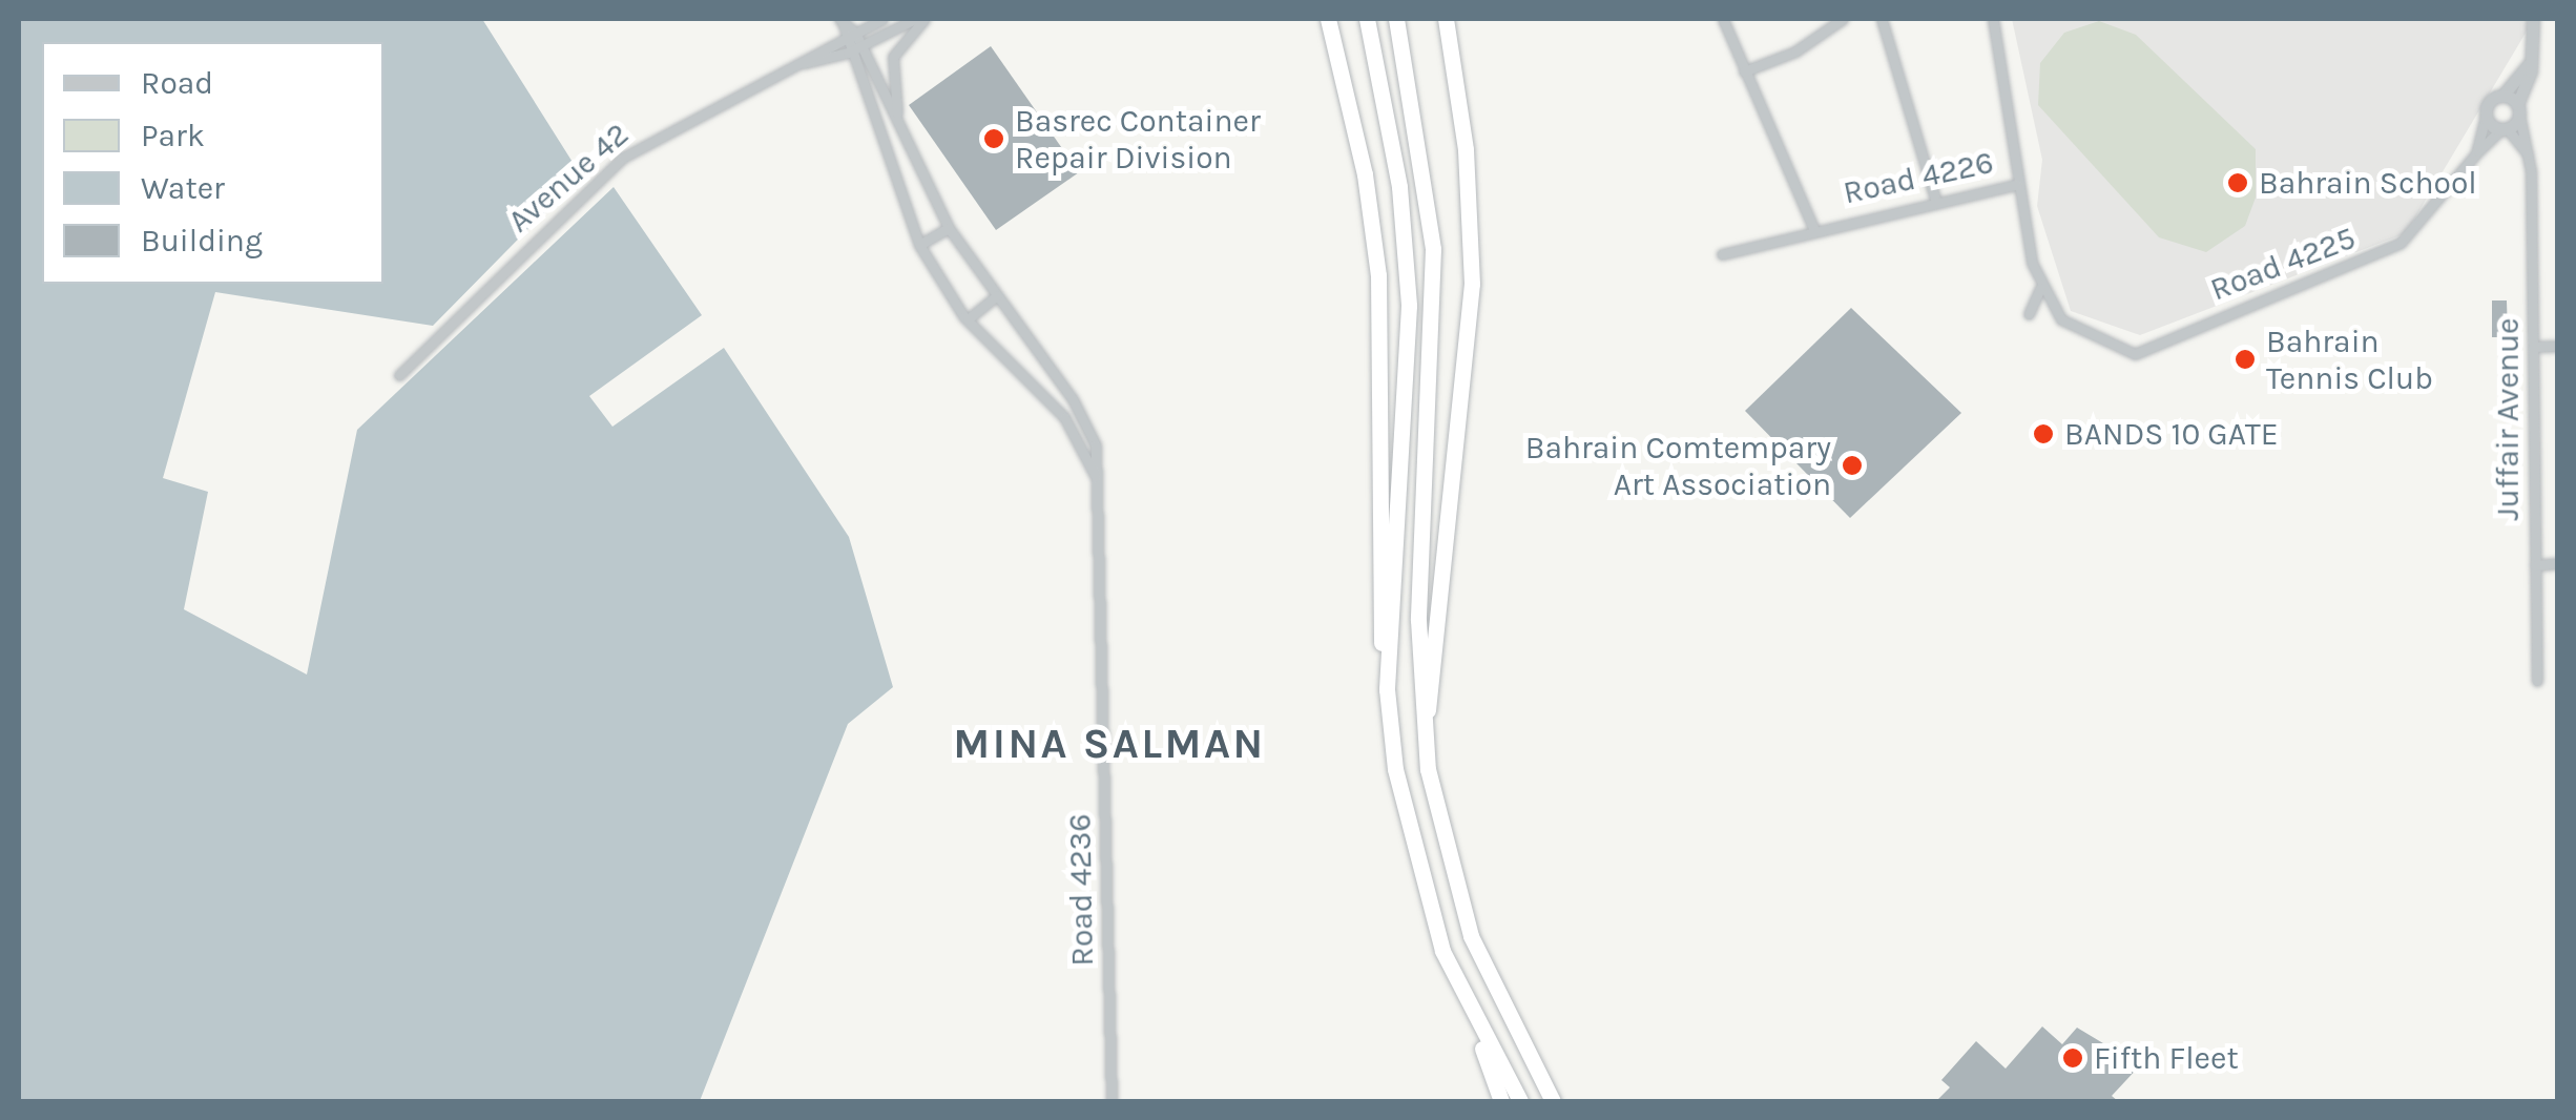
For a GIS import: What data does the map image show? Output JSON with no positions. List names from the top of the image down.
{
  "streets": {
    "street": [
      "Avenue 42",
      "Road 4226",
      "Road 4225",
      "Juffair Avenue",
      "Road 4236"
    ]
  },
  "crossings": [
    ["Avenue 42", "Road 4236"],
    ["Road 4226", "Road 4225"]
  ],
  "districts": ["MINA SALMAN"],
  "places": [
    "Basrec Container Repair Division",
    "Bahrain School",
    "Bahrain Tennis Club",
    "BANDS 10 GATE",
    "Bahrain Comtempary Art Association",
    "Fifth Fleet"
  ],
  "legend": [
    "Road",
    "Park",
    "Water",
    "Building"
  ]
}
